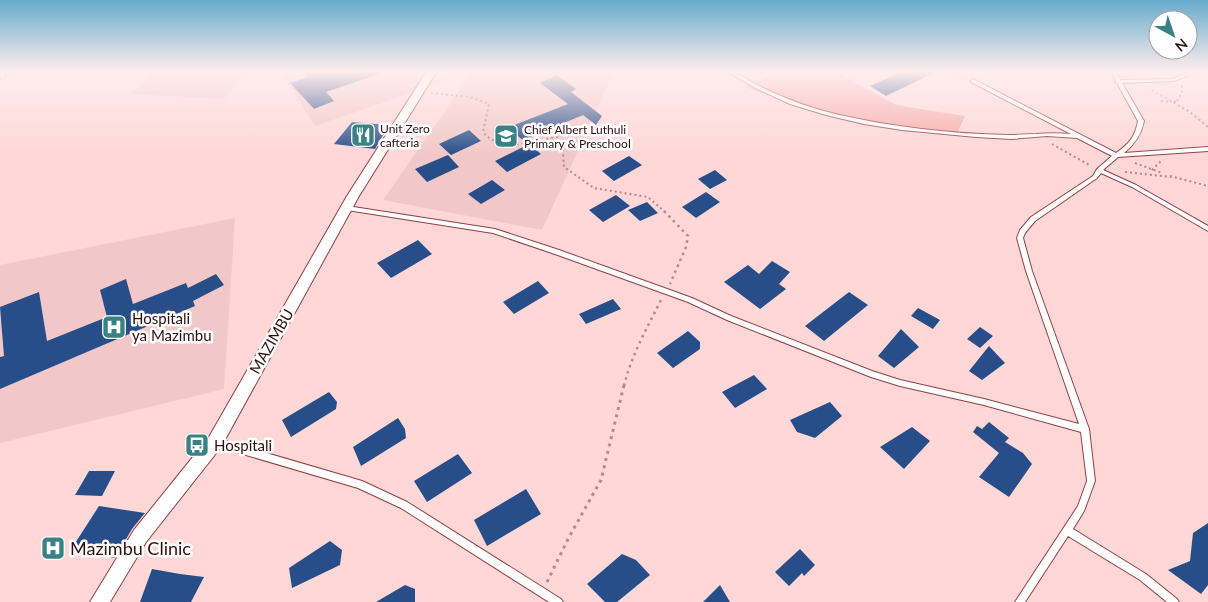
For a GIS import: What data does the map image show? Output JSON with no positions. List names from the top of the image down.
{
  "streets": {
    "street": ["MAZIMBU"]
  },
  "places": {
    "restaurant": ["Unit Zero cafteria"],
    "school or university": ["Chief Albert Luthuli Primary & Preschool"],
    "hospital": ["Hospitali ya Mazimbu", "Mazimbu Clinic"],
    "bus stop": ["Hospitali"]
  },
  "north": "bottom right"
}
